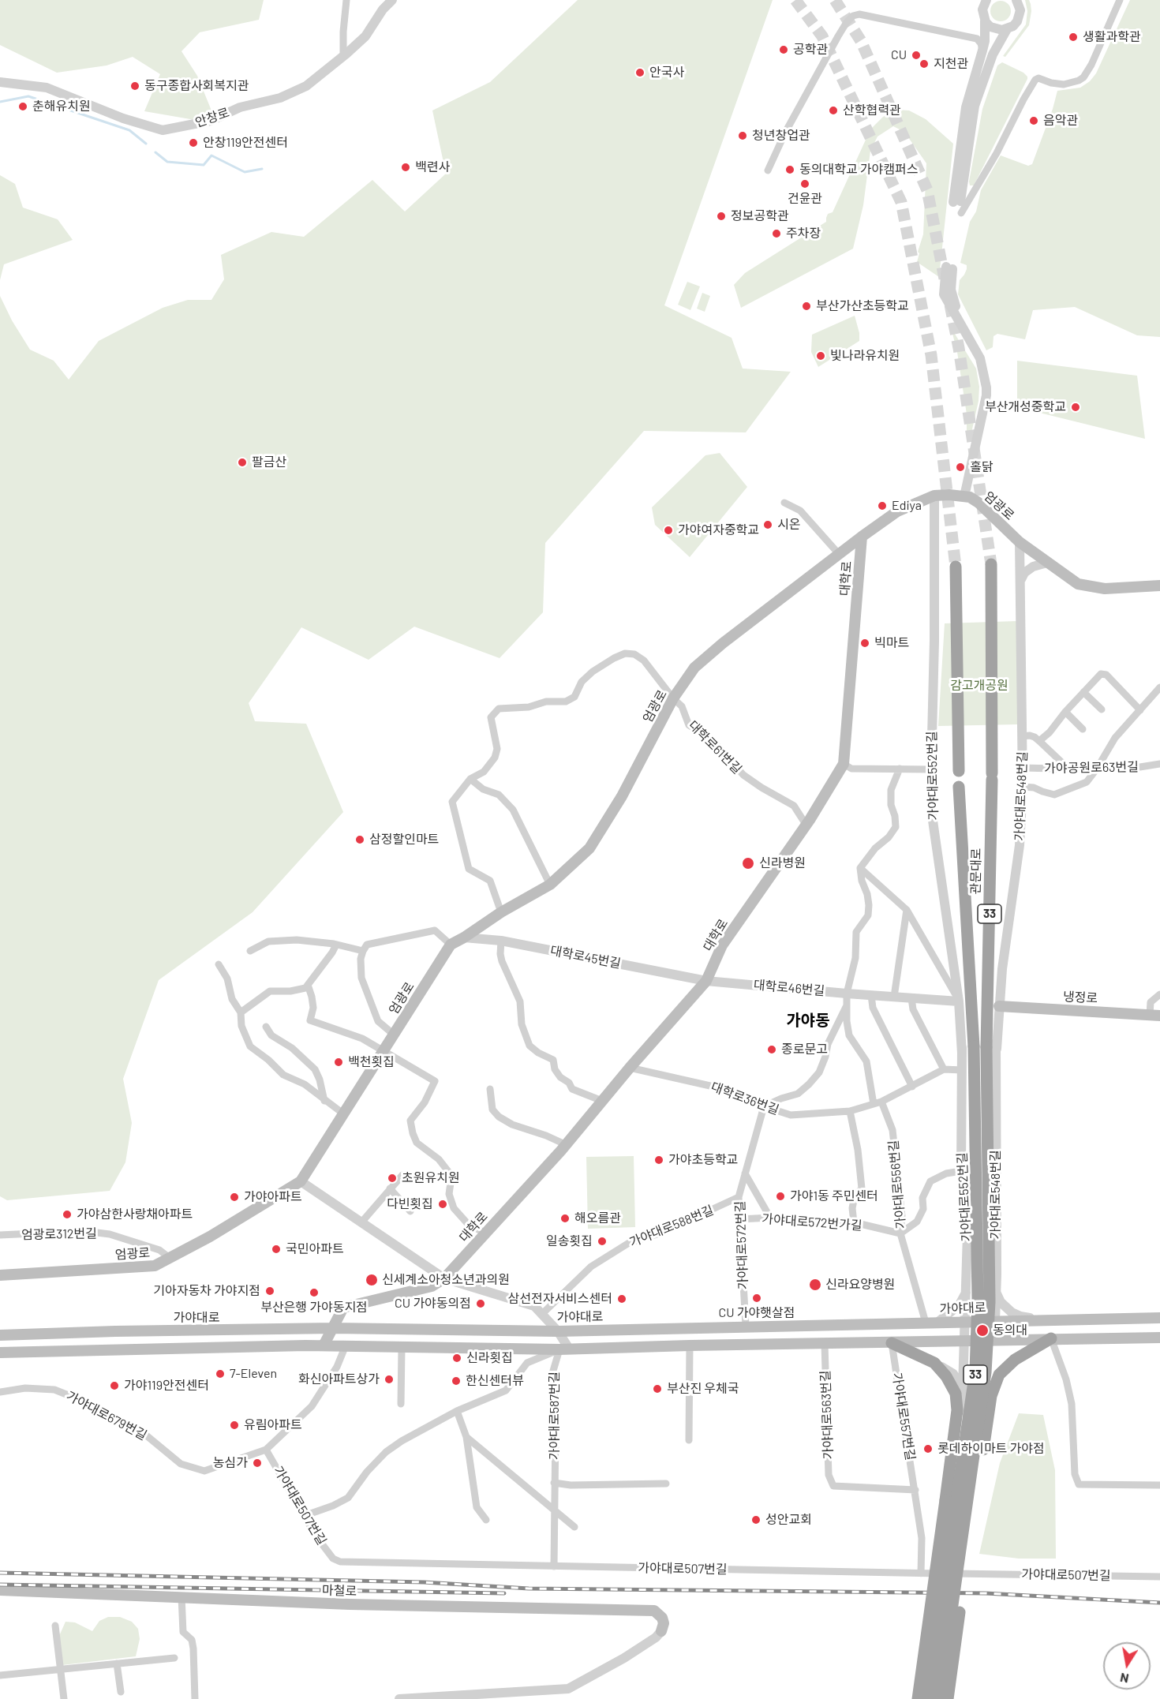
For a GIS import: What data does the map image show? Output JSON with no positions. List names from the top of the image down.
{
  "streets": {
    "highway": ["관문대로", "33"],
    "main road": [
      "엄광로",
      "대학로",
      "냉정로",
      "가야대로",
      "마철로"
    ],
    "street": [
      "안창로",
      "대학로61번길",
      "가야공원로63번길",
      "가야대로552번길",
      "가야대로548번길",
      "대학로45번길",
      "대학로46번길",
      "대학로36번길",
      "가야대로556번길",
      "가야대로572번가길",
      "가야대로588번길",
      "엄광로312번길",
      "가야대로572번길",
      "가야대로563번길",
      "가야대로679번길",
      "가야대로587번길",
      "가야대로557번길",
      "가야대로507번길"
    ]
  },
  "crossings": [
    ["엄광로", "대학로"],
    ["엄광로", "대학로61번길"],
    ["엄광로", "가야대로552번길"],
    ["엄광로", "가야대로548번길"],
    ["엄광로", "대학로45번길"],
    ["엄광로", "엄광로312번길"],
    ["대학로", "대학로61번길"],
    ["대학로", "대학로45번길"],
    ["대학로", "대학로46번길"],
    ["대학로", "대학로36번길"],
    ["대학로", "가야대로"],
    ["가야공원로63번길", "가야대로548번길"],
    ["가야대로552번길", "가야대로548번길"],
    ["가야대로552번길", "관문대로"],
    ["가야대로552번길", "대학로46번길"],
    ["가야대로552번길", "가야대로"],
    ["가야대로548번길", "관문대로"],
    ["가야대로548번길", "33"],
    ["가야대로548번길", "냉정로"],
    ["가야대로548번길", "가야대로"],
    ["관문대로", "33"],
    ["대학로45번길", "대학로46번길"],
    ["대학로36번길", "가야대로556번길"],
    ["대학로36번길", "가야대로572번길"],
    ["가야대로556번길", "가야대로572번가길"],
    ["가야대로556번길", "가야대로"],
    ["가야대로572번가길", "가야대로572번길"],
    ["가야대로588번길", "가야대로572번길"],
    ["가야대로572번길", "가야대로"],
    ["가야대로563번길", "가야대로557번길"],
    ["가야대로679번길", "가야대로507번길"],
    ["가야대로587번길", "가야대로507번길"],
    ["가야대로557번길", "가야대로507번길"]
  ],
  "districts": ["가야동"],
  "parks": ["감고개공원"],
  "places": [
    "생활과학관",
    "공학관",
    "CU",
    "지천관",
    "안국사",
    "동구종합사회복지관",
    "춘해유치원",
    "산학협력관",
    "음악관",
    "청년창업관",
    "안창119안전센터",
    "백련사",
    "동의대학교 가야캠퍼스",
    "건윤관",
    "정보공학관",
    "주차장",
    "부산가산초등학교",
    "빛나라유치원",
    "부산개성중학교",
    "팔금산",
    "홀닭",
    "Ediya",
    "시온",
    "가야여자중학교",
    "빅마트",
    "삼정할인마트",
    "신라병원",
    "종로문고",
    "백천횟집",
    "가야초등학교",
    "초원유치원",
    "가야1동 주민센터",
    "가야아파트",
    "다빈횟집",
    "가야삼한사랑채아파트",
    "해오름관",
    "일송횟집",
    "국민아파트",
    "신세계소아청소년과의원",
    "신라요양병원",
    "기아자동차 가야지점",
    "부산은행 가야동지점",
    "CU 가야햇살점",
    "삼선전자서비스센터",
    "CU 가야동의점",
    "동의대",
    "신라횟집",
    "7-Eleven",
    "화신아파트상가",
    "한신센터뷰",
    "가야119안전센터",
    "부산진 우체국",
    "유림아파트",
    "롯데하이마트 가야점",
    "농심가",
    "성안교회"
  ],
  "north": "bottom"
}
